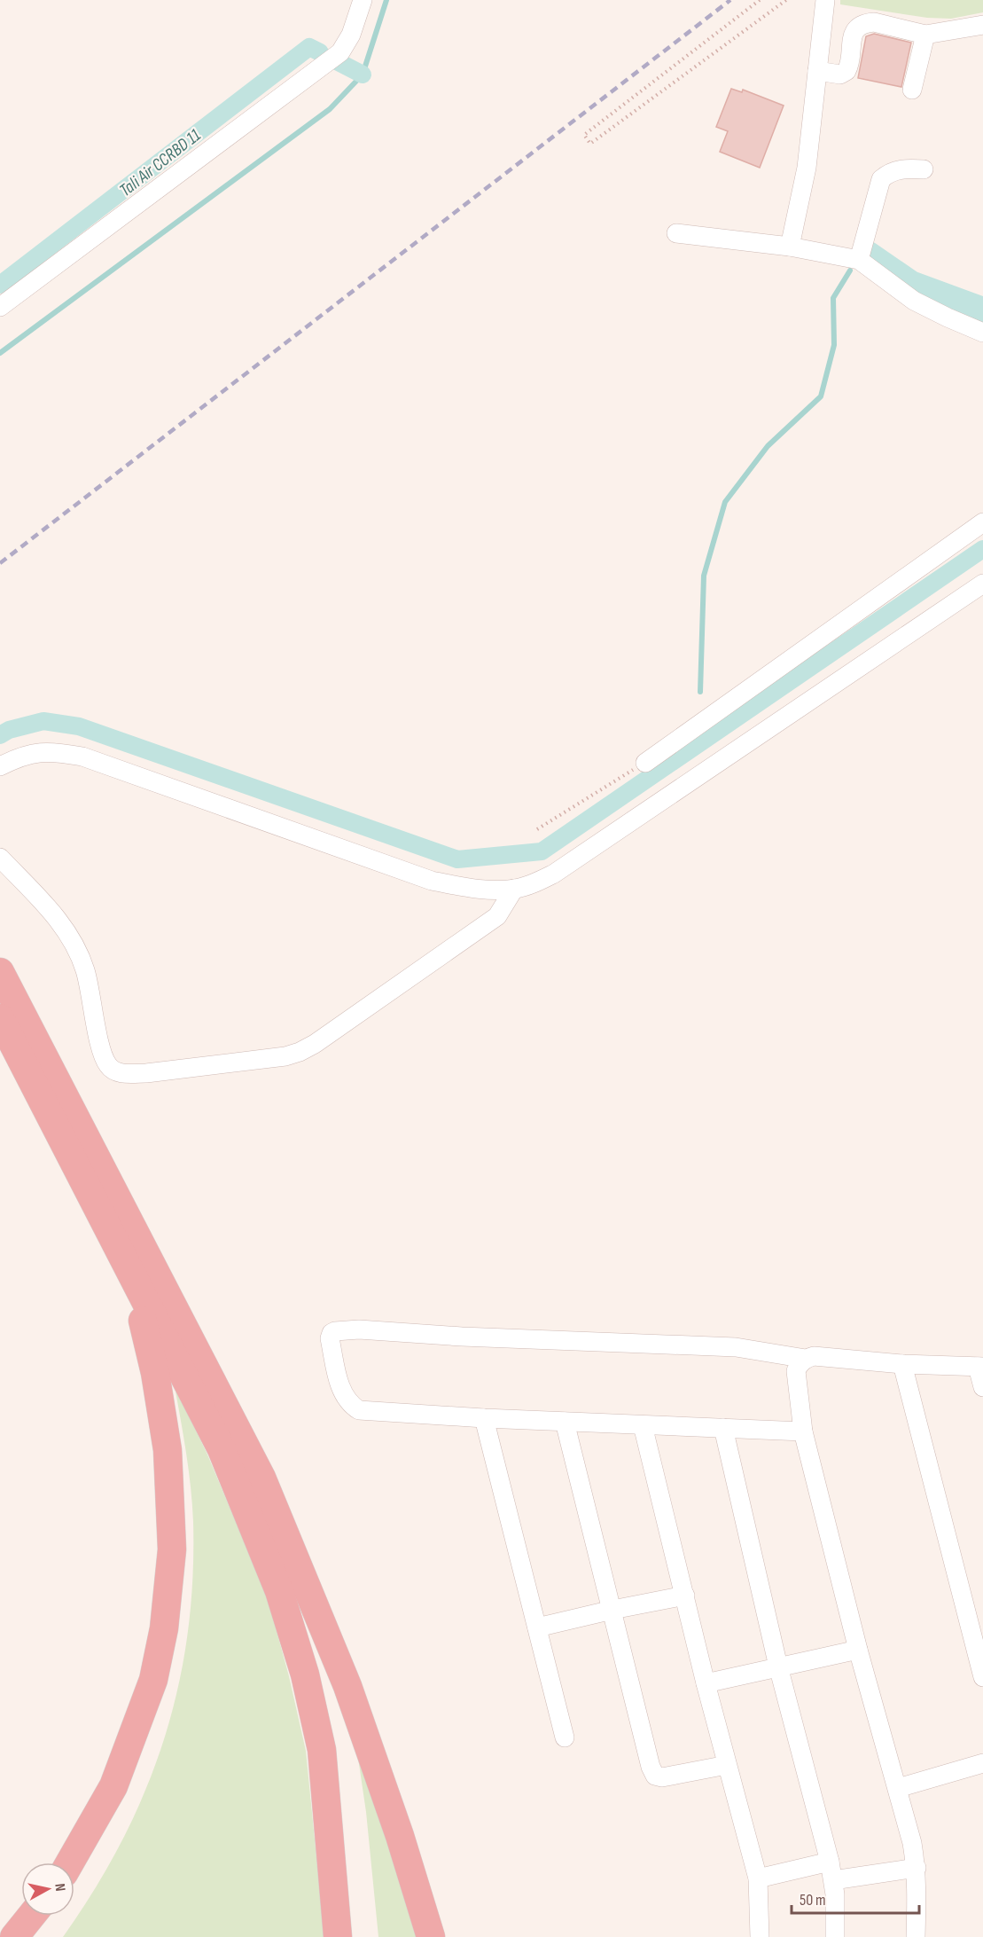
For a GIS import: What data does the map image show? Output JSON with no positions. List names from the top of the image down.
{
  "water": ["Tali Air CCRBD 11"],
  "scale_bar": "50 m",
  "north": "right"
}
